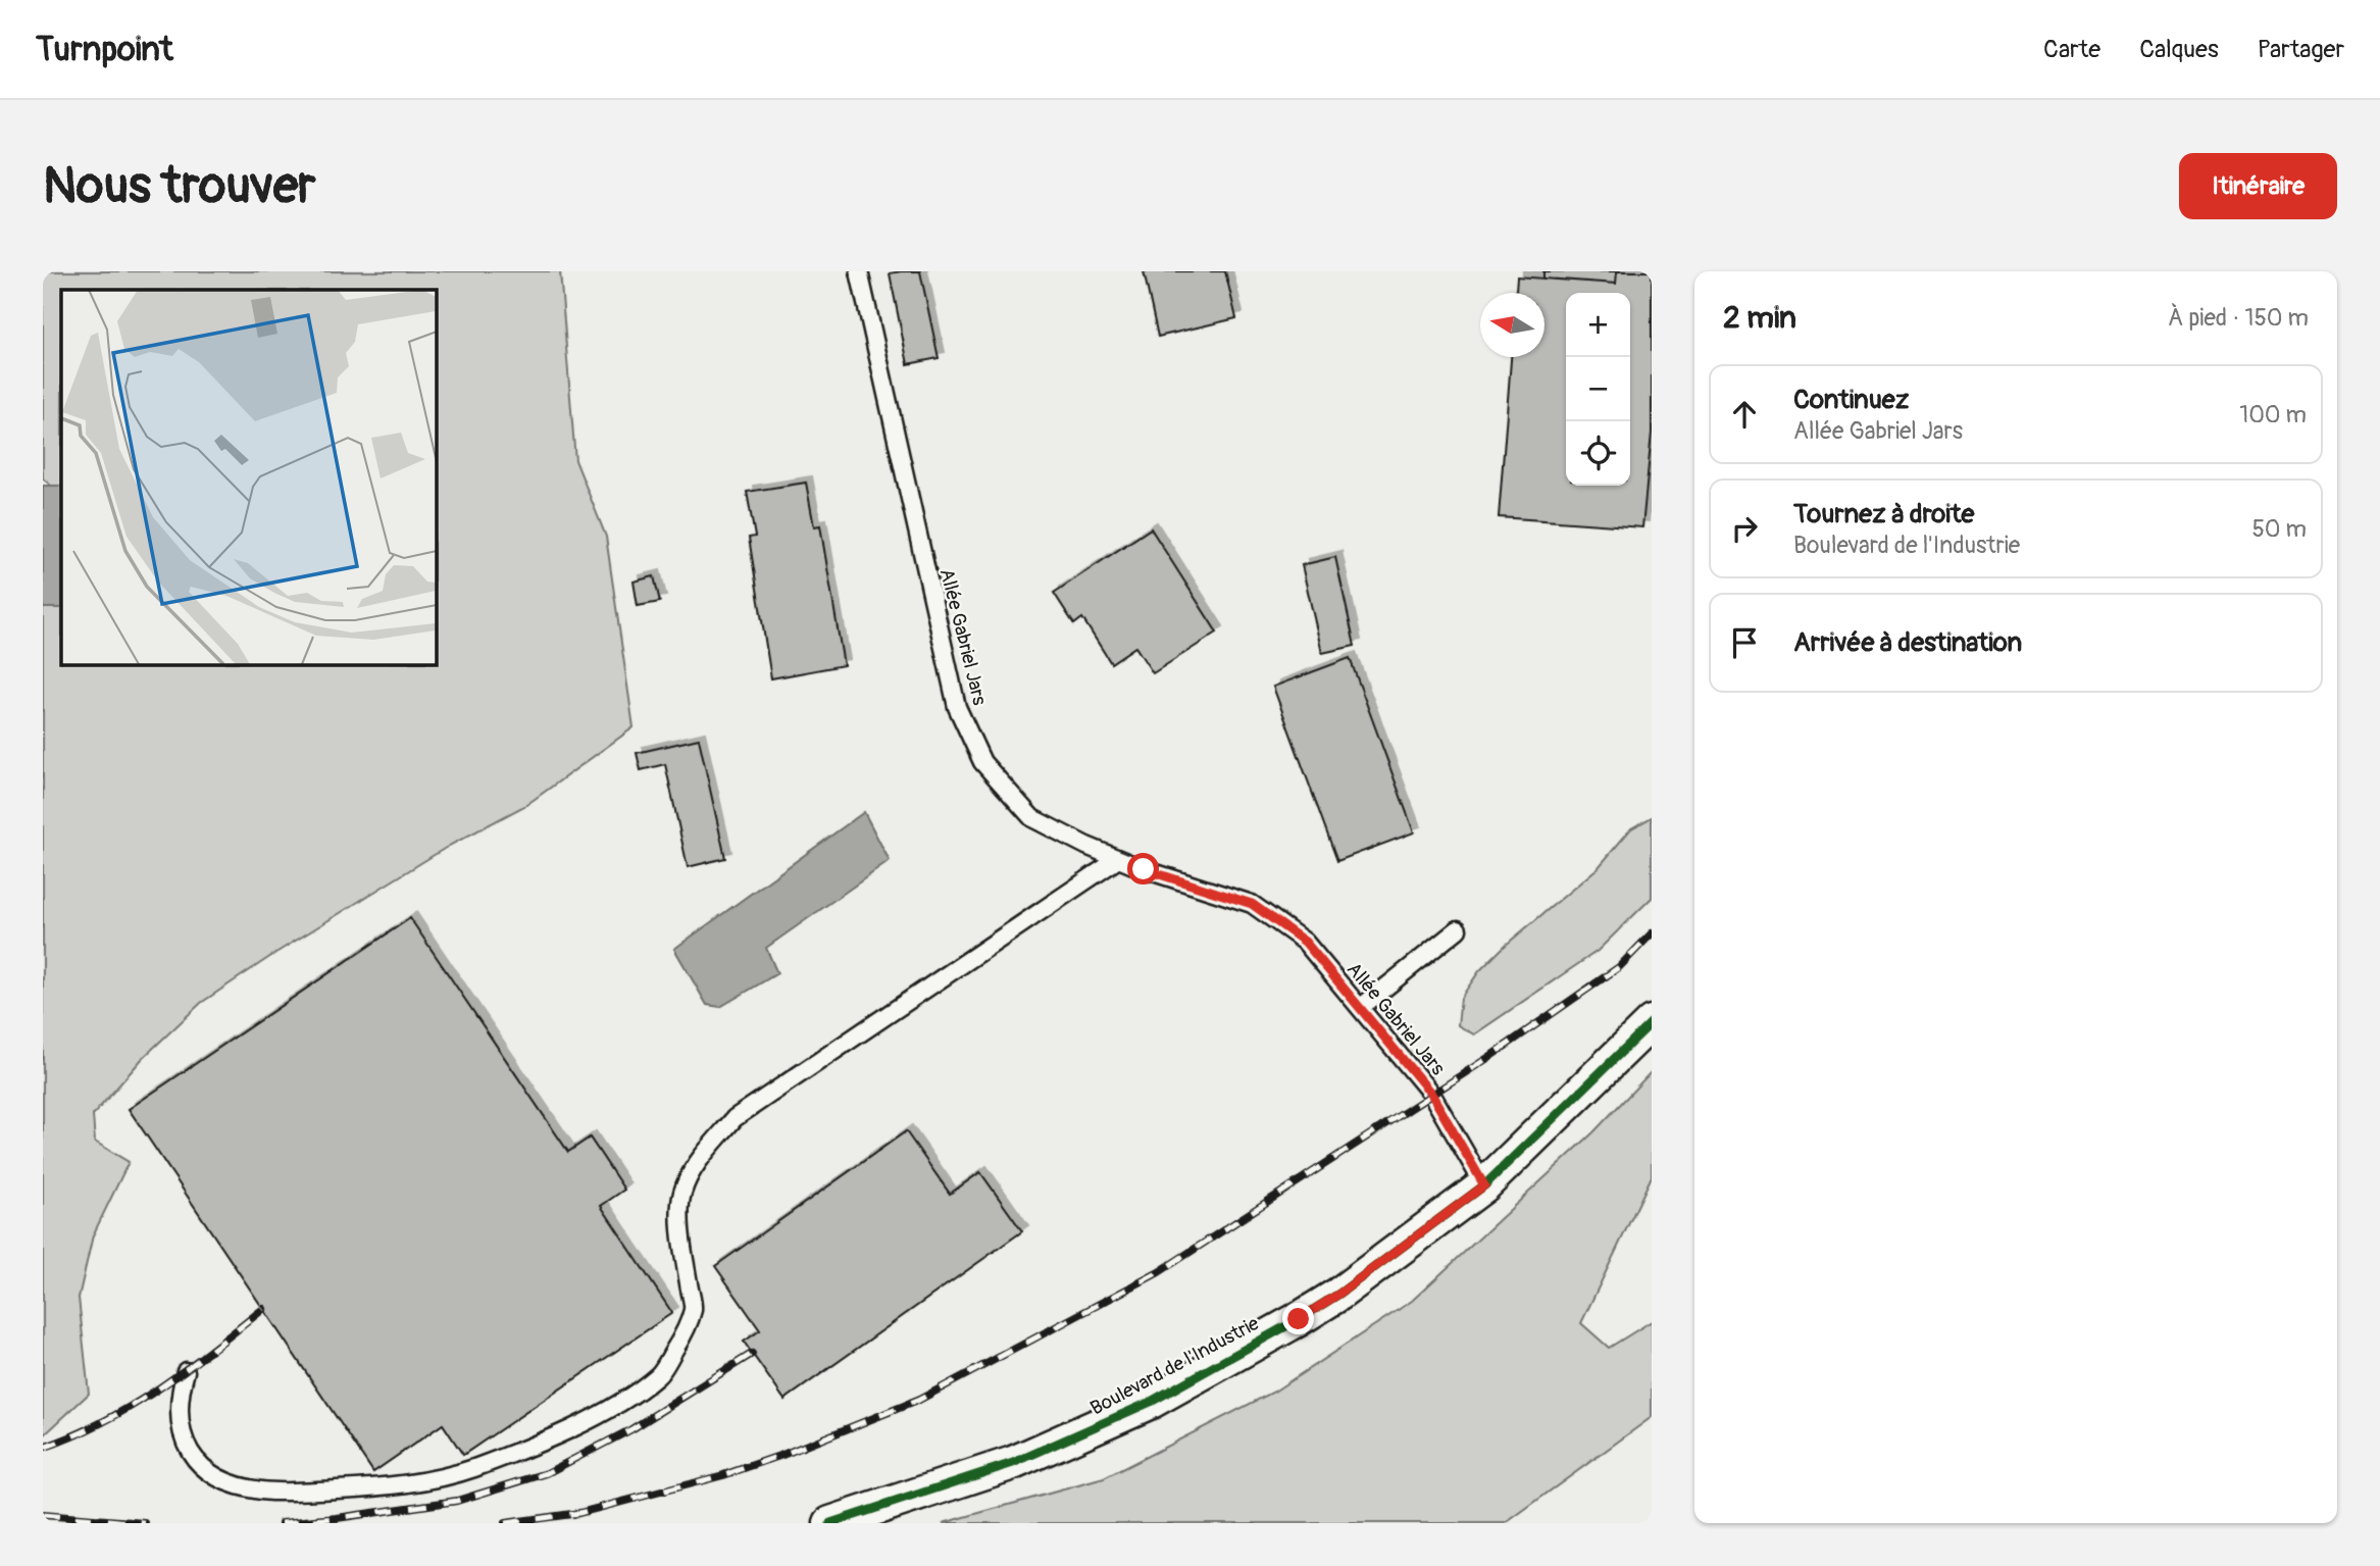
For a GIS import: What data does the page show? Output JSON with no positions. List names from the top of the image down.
{
  "streets": {
    "street": ["Boulevard de l'Industrie"],
    "lane": ["Allée Gabriel Jars"]
  },
  "crossings": [
    ["Allée Gabriel Jars", "Boulevard de l'Industrie"]
  ],
  "north": "left",
  "page": {
    "header": "Turnpoint",
    "nav": ["Carte", "Calques", "Partager"],
    "buttons": "Itinéraire",
    "title": "Nous trouver",
    "heading": ["2 min", "À pied · 150 m"],
    "map_buttons": ["+", "−"],
    "list": [
      ["Continuez", "Allée Gabriel Jars", "100 m"],
      ["Tournez à droite", "Boulevard de l'Industrie", "50 m"],
      "Arrivée à destination"
    ]
  }
}
